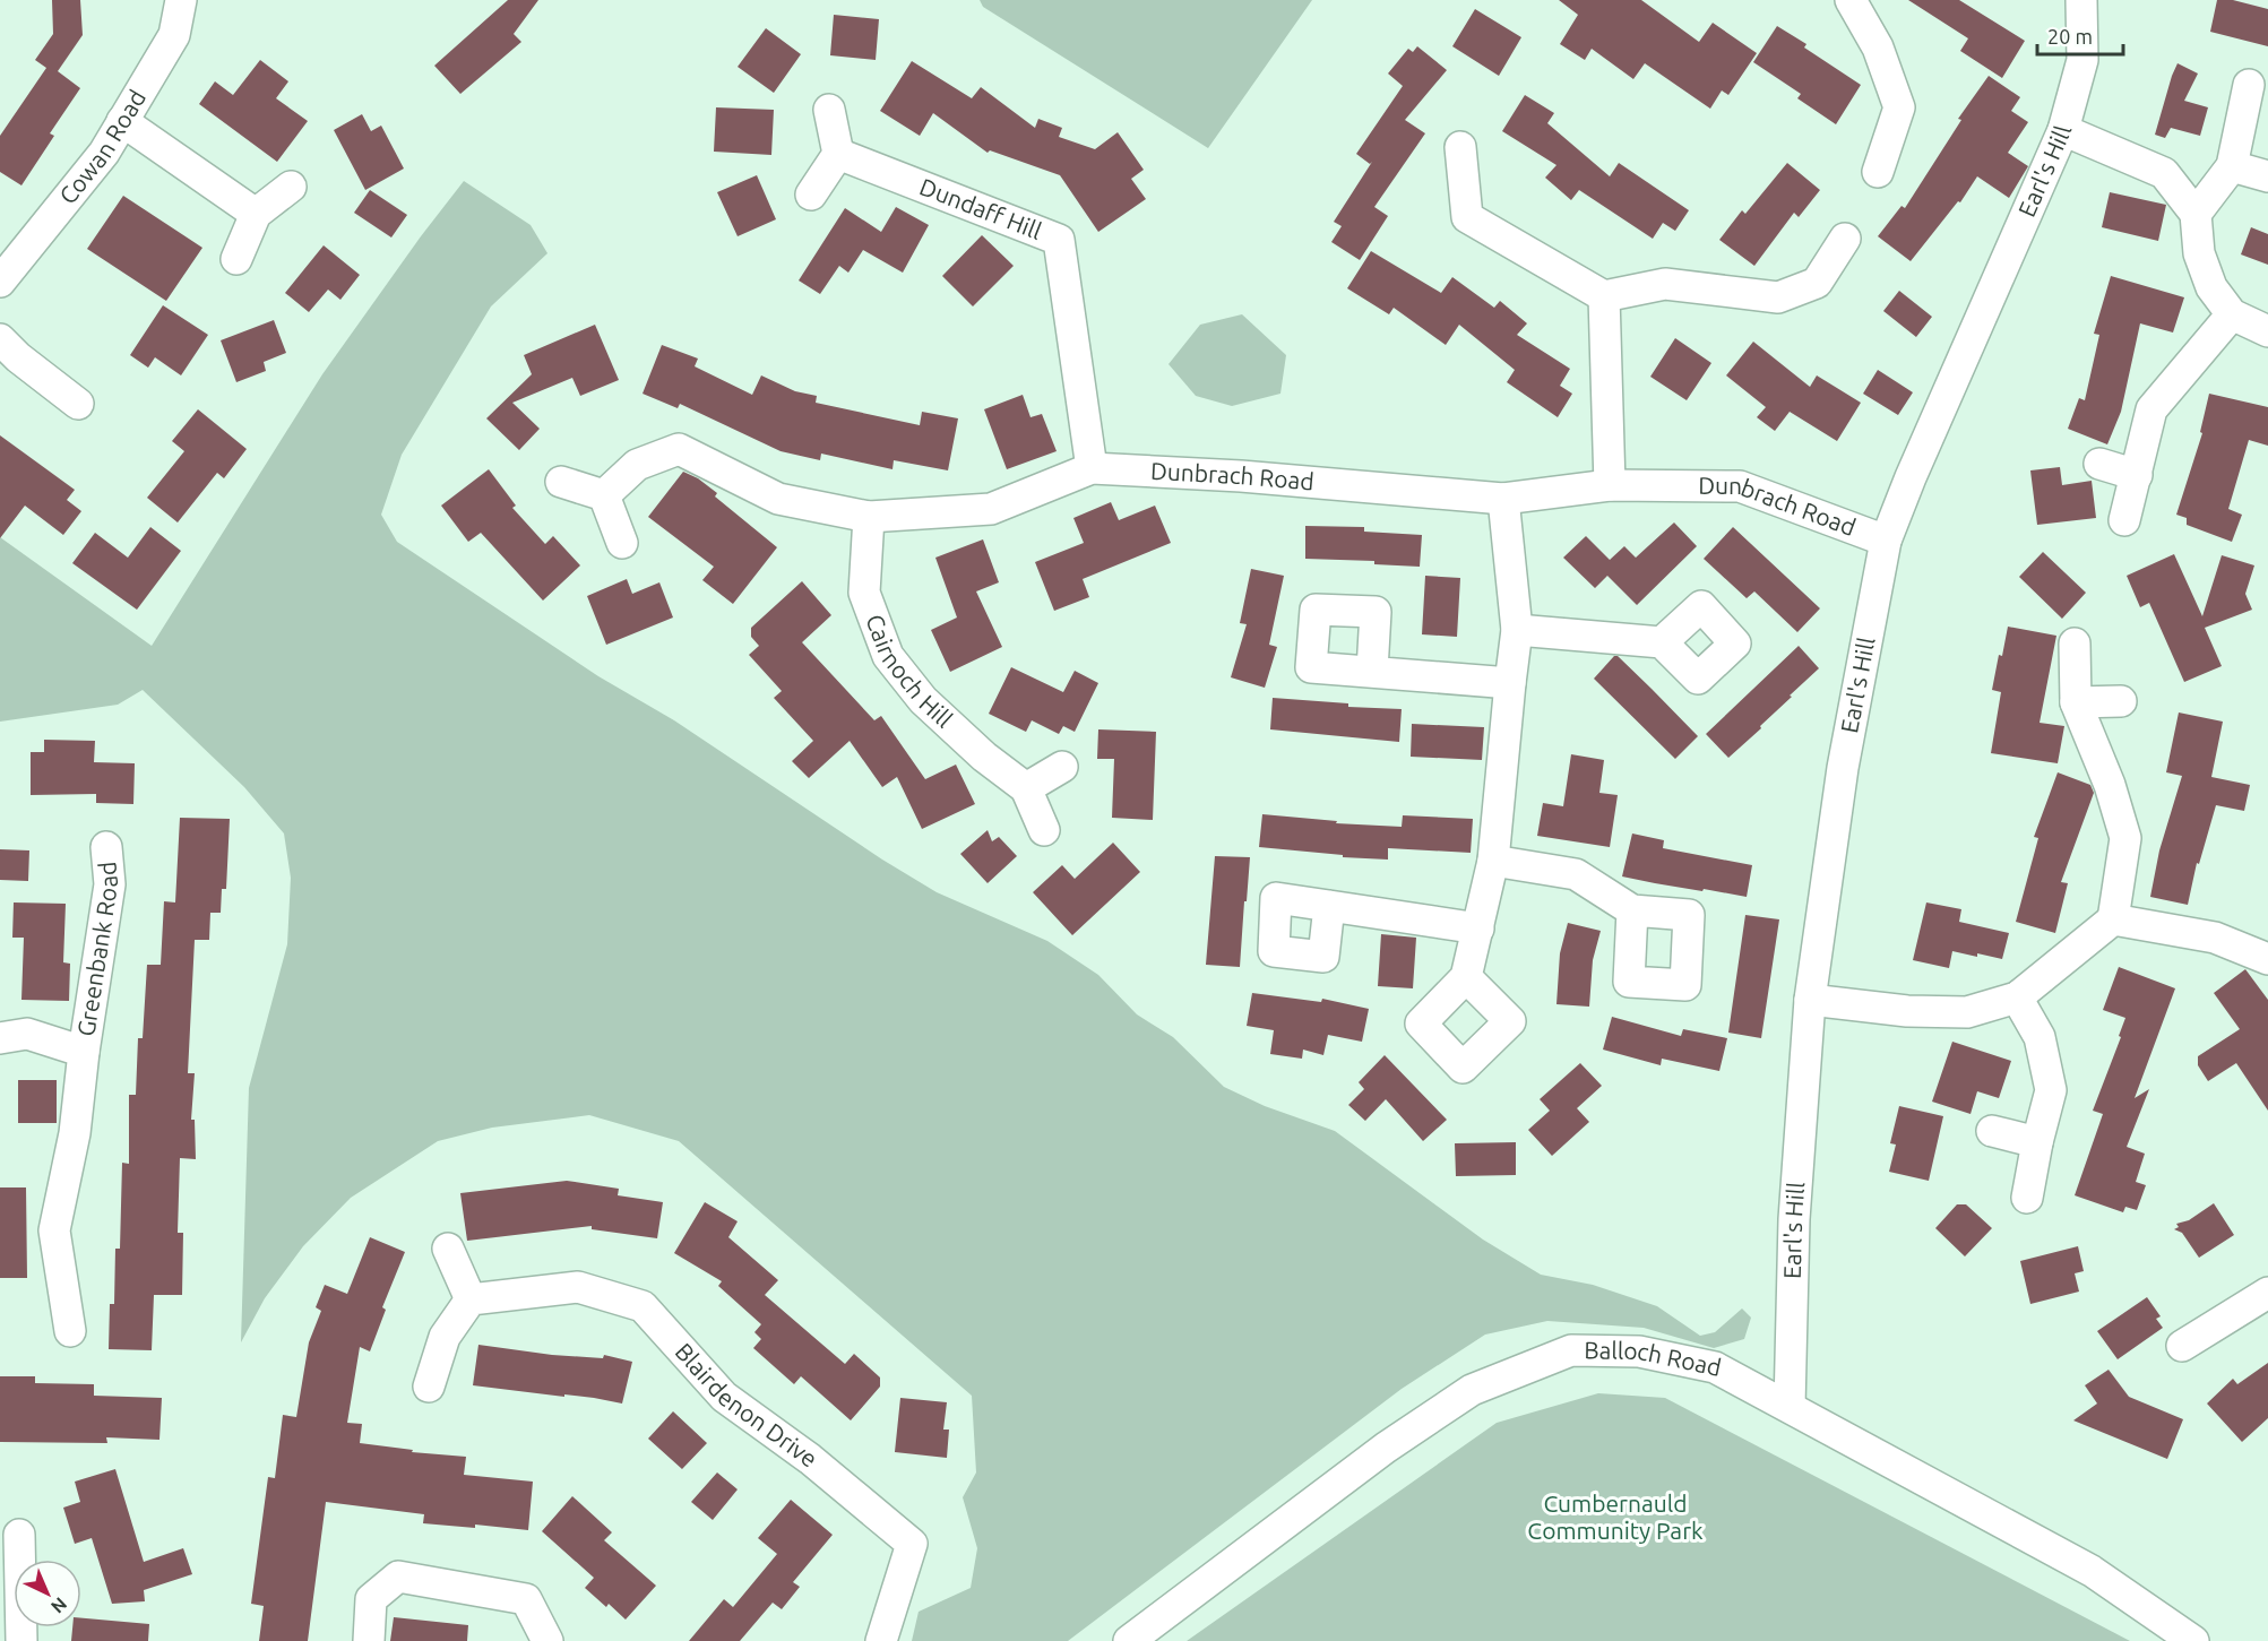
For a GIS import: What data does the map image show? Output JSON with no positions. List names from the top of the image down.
{
  "streets": {
    "street": [
      "Cowan Road",
      "Earl's Hill",
      "Dundaff Hill",
      "Dunbrach Road",
      "Cairnoch Hill",
      "Greenbank Road",
      "Balloch Road",
      "Blairdenon Drive"
    ]
  },
  "crossings": [
    ["Earl's Hill", "Dunbrach Road"],
    ["Earl's Hill", "Balloch Road"],
    ["Dundaff Hill", "Dunbrach Road"],
    ["Dunbrach Road", "Cairnoch Hill"]
  ],
  "parks": ["Cumbernauld Community Park"],
  "scale_bar": "20 m",
  "north": "bottom right"
}
